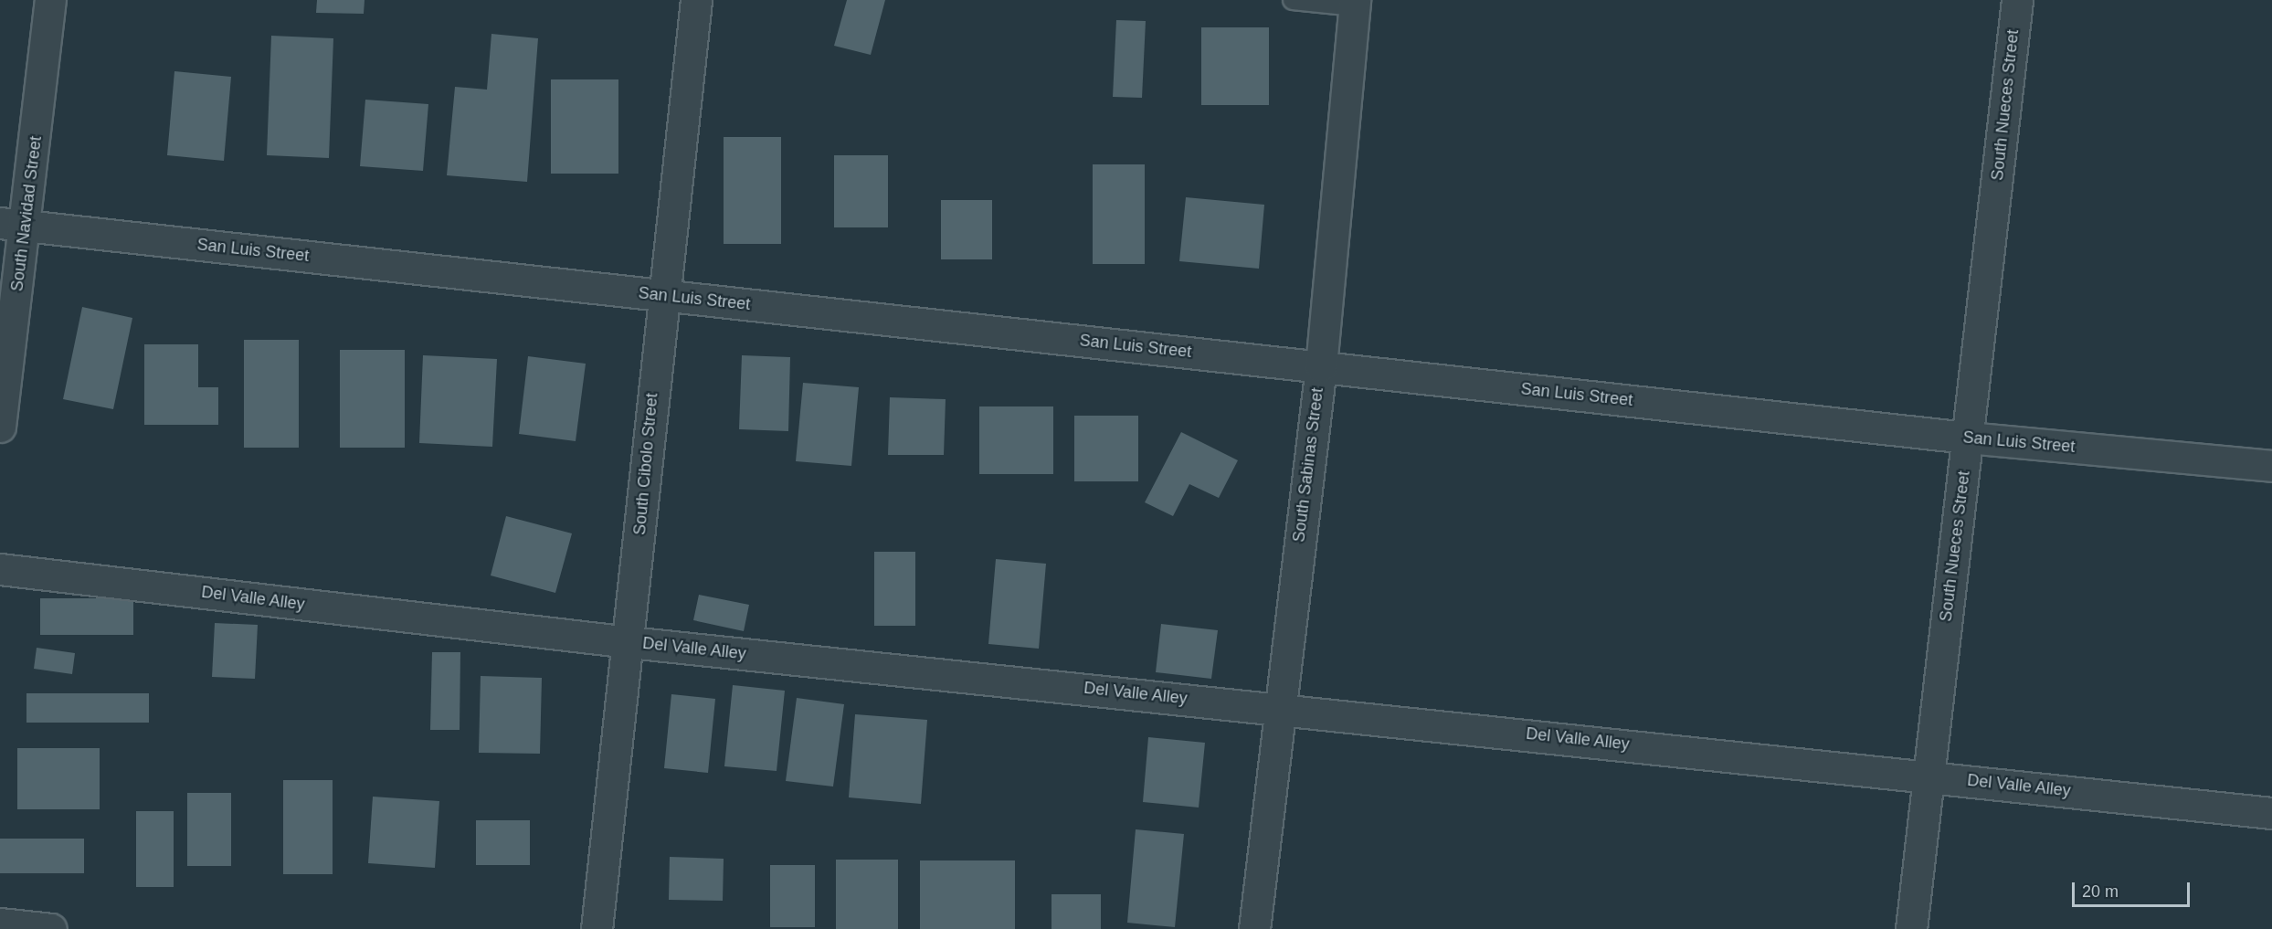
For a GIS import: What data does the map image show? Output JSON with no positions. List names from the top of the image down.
{
  "streets": {
    "street": [
      "South Nueces Street",
      "South Navidad Street",
      "San Luis Street",
      "South Cibolo Street",
      "South Sabinas Street",
      "Del Valle Alley"
    ]
  },
  "crossings": [
    ["South Nueces Street", "San Luis Street"],
    ["South Nueces Street", "Del Valle Alley"],
    ["South Navidad Street", "San Luis Street"],
    ["San Luis Street", "South Cibolo Street"],
    ["San Luis Street", "South Sabinas Street"],
    ["South Cibolo Street", "Del Valle Alley"],
    ["South Sabinas Street", "Del Valle Alley"]
  ],
  "scale_bar": "20 m"
}
